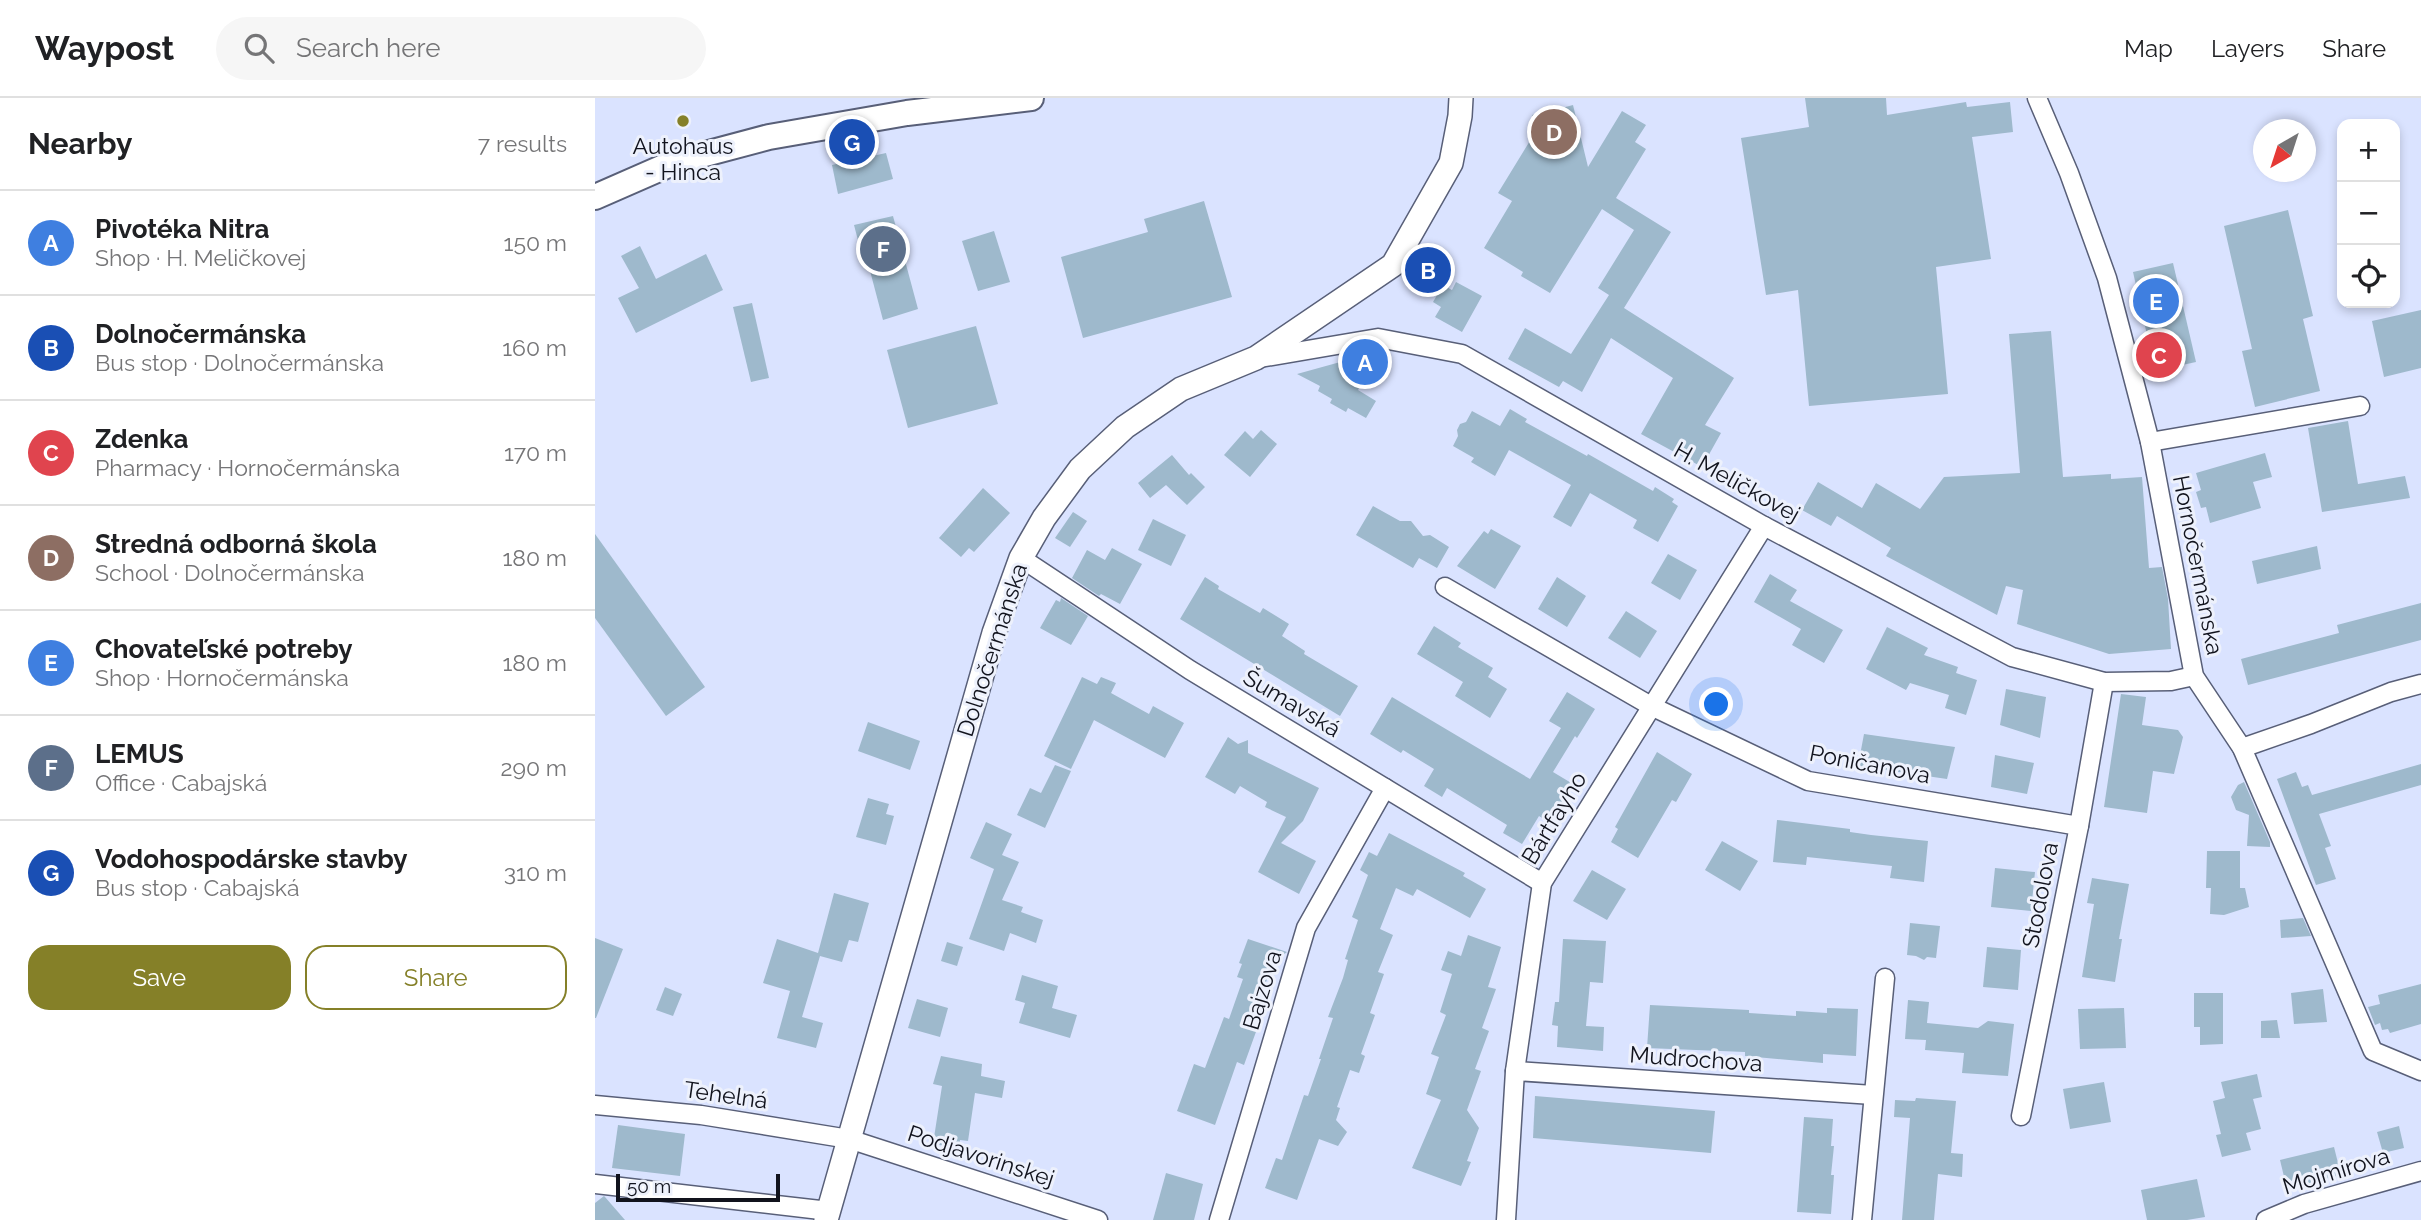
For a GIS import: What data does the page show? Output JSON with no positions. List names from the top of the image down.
{
  "streets": {
    "street": [
      "H. Meličkovej",
      "Hornočermánska",
      "Dolnočermánska",
      "Šumavská",
      "Poničanova",
      "Bártfayho",
      "Stodolova",
      "Bajzova",
      "Mudrochova",
      "Tehelná",
      "Podjavorinskej",
      "Mojmírova"
    ]
  },
  "crossings": [
    ["H. Meličkovej", "Hornočermánska"],
    ["H. Meličkovej", "Dolnočermánska"],
    ["H. Meličkovej", "Bártfayho"],
    ["H. Meličkovej", "Stodolova"],
    ["Dolnočermánska", "Šumavská"],
    ["Dolnočermánska", "Tehelná"],
    ["Dolnočermánska", "Podjavorinskej"],
    ["Šumavská", "Bártfayho"],
    ["Šumavská", "Bajzova"],
    ["Poničanova", "Bártfayho"],
    ["Poničanova", "Stodolova"],
    ["Bártfayho", "Mudrochova"],
    ["Tehelná", "Podjavorinskej"]
  ],
  "places": ["Autohaus - Hinca"],
  "scale_bar": "50 m",
  "north": "bottom left",
  "page": {
    "header": "Waypost",
    "search": "Search here",
    "nav": ["Map", "Layers", "Share"],
    "heading": ["Nearby", "7 results"],
    "pins": [
      "D",
      "G",
      "F",
      "B",
      "E",
      "C",
      "A"
    ],
    "map_buttons": ["+", "−"],
    "list": [
      {
        "mark": "A",
        "name": "Pivotéka Nitra",
        "note": "Shop · H. Meličkovej",
        "value": "150 m"
      },
      {
        "mark": "B",
        "name": "Dolnočermánska",
        "note": "Bus stop · Dolnočermánska",
        "value": "160 m"
      },
      {
        "mark": "C",
        "name": "Zdenka",
        "note": "Pharmacy · Hornočermánska",
        "value": "170 m"
      },
      {
        "mark": "D",
        "name": "Stredná odborná škola",
        "note": "School · Dolnočermánska",
        "value": "180 m"
      },
      {
        "mark": "E",
        "name": "Chovateľské potreby",
        "note": "Shop · Hornočermánska",
        "value": "180 m"
      },
      {
        "mark": "F",
        "name": "LEMUS",
        "note": "Office · Cabajská",
        "value": "290 m"
      },
      {
        "mark": "G",
        "name": "Vodohospodárske stavby",
        "note": "Bus stop · Cabajská",
        "value": "310 m"
      }
    ],
    "buttons": ["Save", "Share"],
    "scale": "50 m"
  }
}
